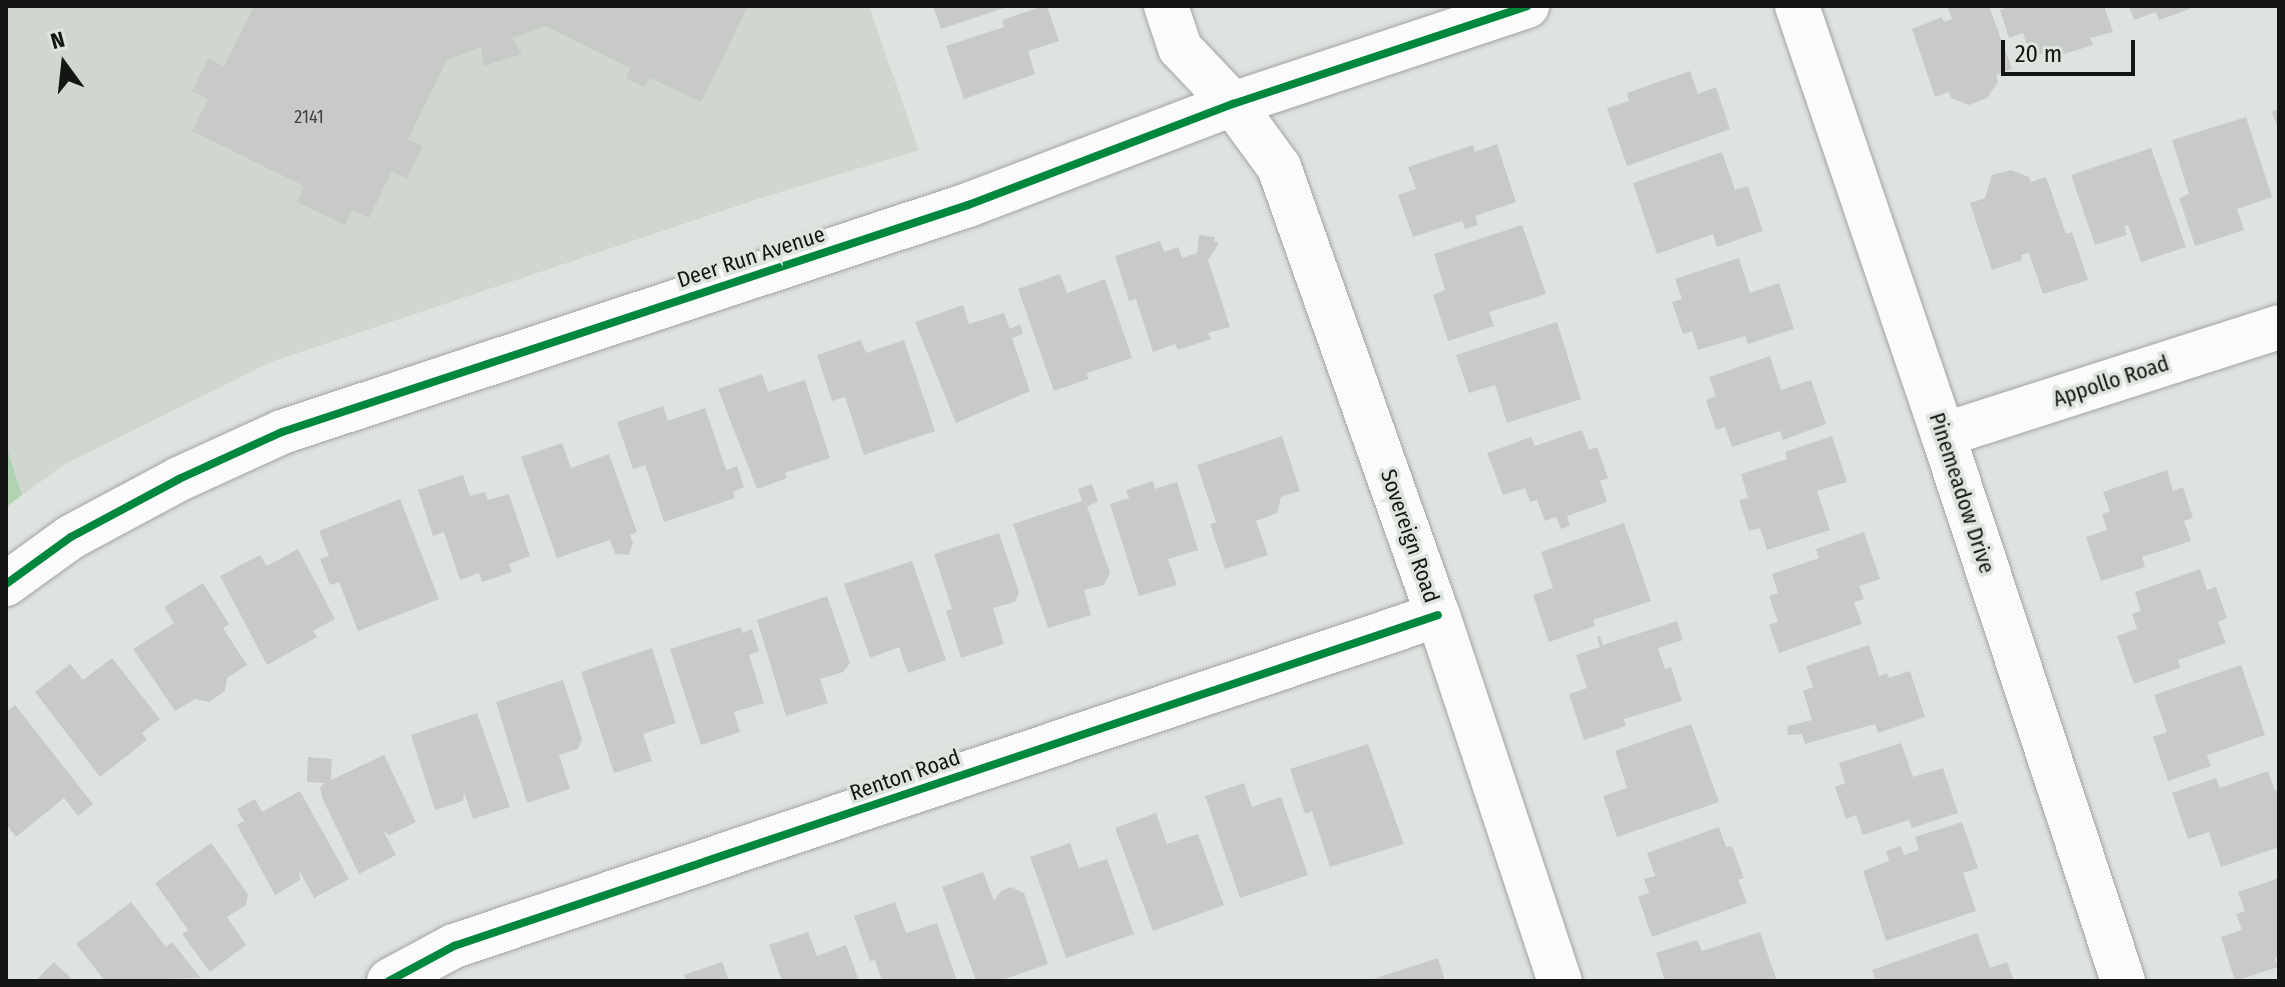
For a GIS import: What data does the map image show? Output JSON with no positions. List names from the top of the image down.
{
  "streets": {
    "street": [
      "Deer Run Avenue",
      "Appollo Road",
      "Pinemeadow Drive",
      "Sovereign Road",
      "Renton Road"
    ]
  },
  "crossings": [
    ["Deer Run Avenue", "Sovereign Road"],
    ["Appollo Road", "Pinemeadow Drive"],
    ["Sovereign Road", "Renton Road"]
  ],
  "house_numbers": ["2141"],
  "scale_bar": "20 m",
  "north": "top"
}
